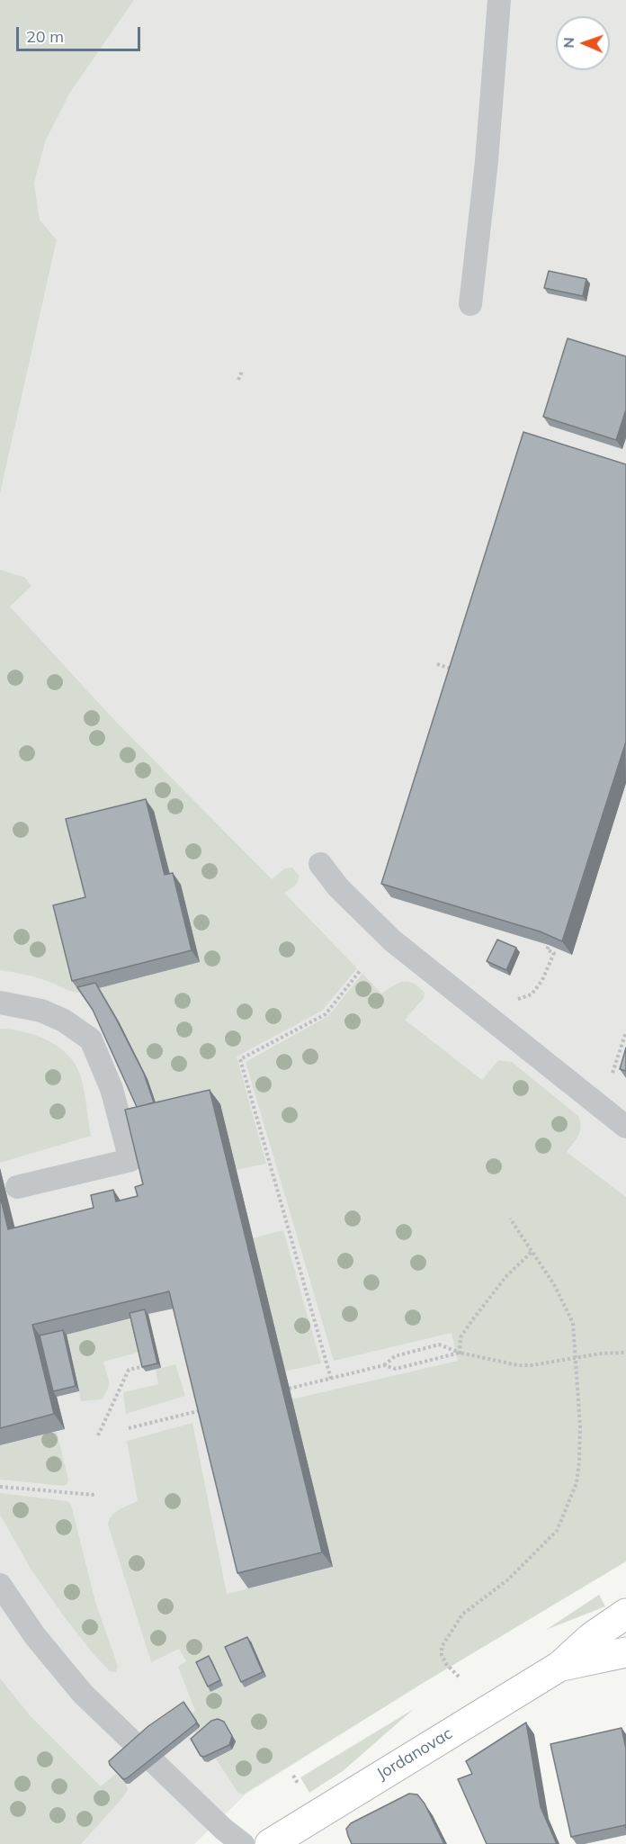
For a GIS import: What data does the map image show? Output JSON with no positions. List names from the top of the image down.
{
  "streets": {
    "main road": ["Jordanovac"]
  },
  "scale_bar": "20 m",
  "north": "left"
}
